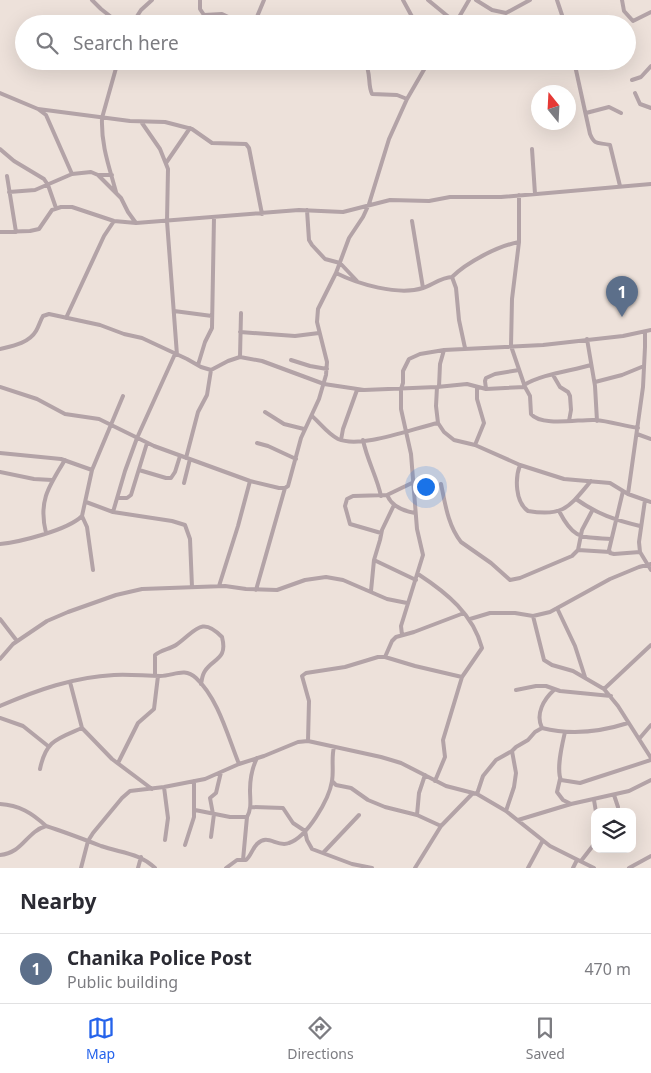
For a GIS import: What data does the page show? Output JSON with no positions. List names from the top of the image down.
{
  "north": "top",
  "page": {
    "search": "Search here",
    "pins": "1",
    "heading": "Nearby",
    "list": [
      {
        "mark": "1",
        "name": "Chanika Police Post",
        "note": "Public building",
        "value": "470 m"
      }
    ],
    "nav": ["Map", "Directions", "Saved"]
  }
}
